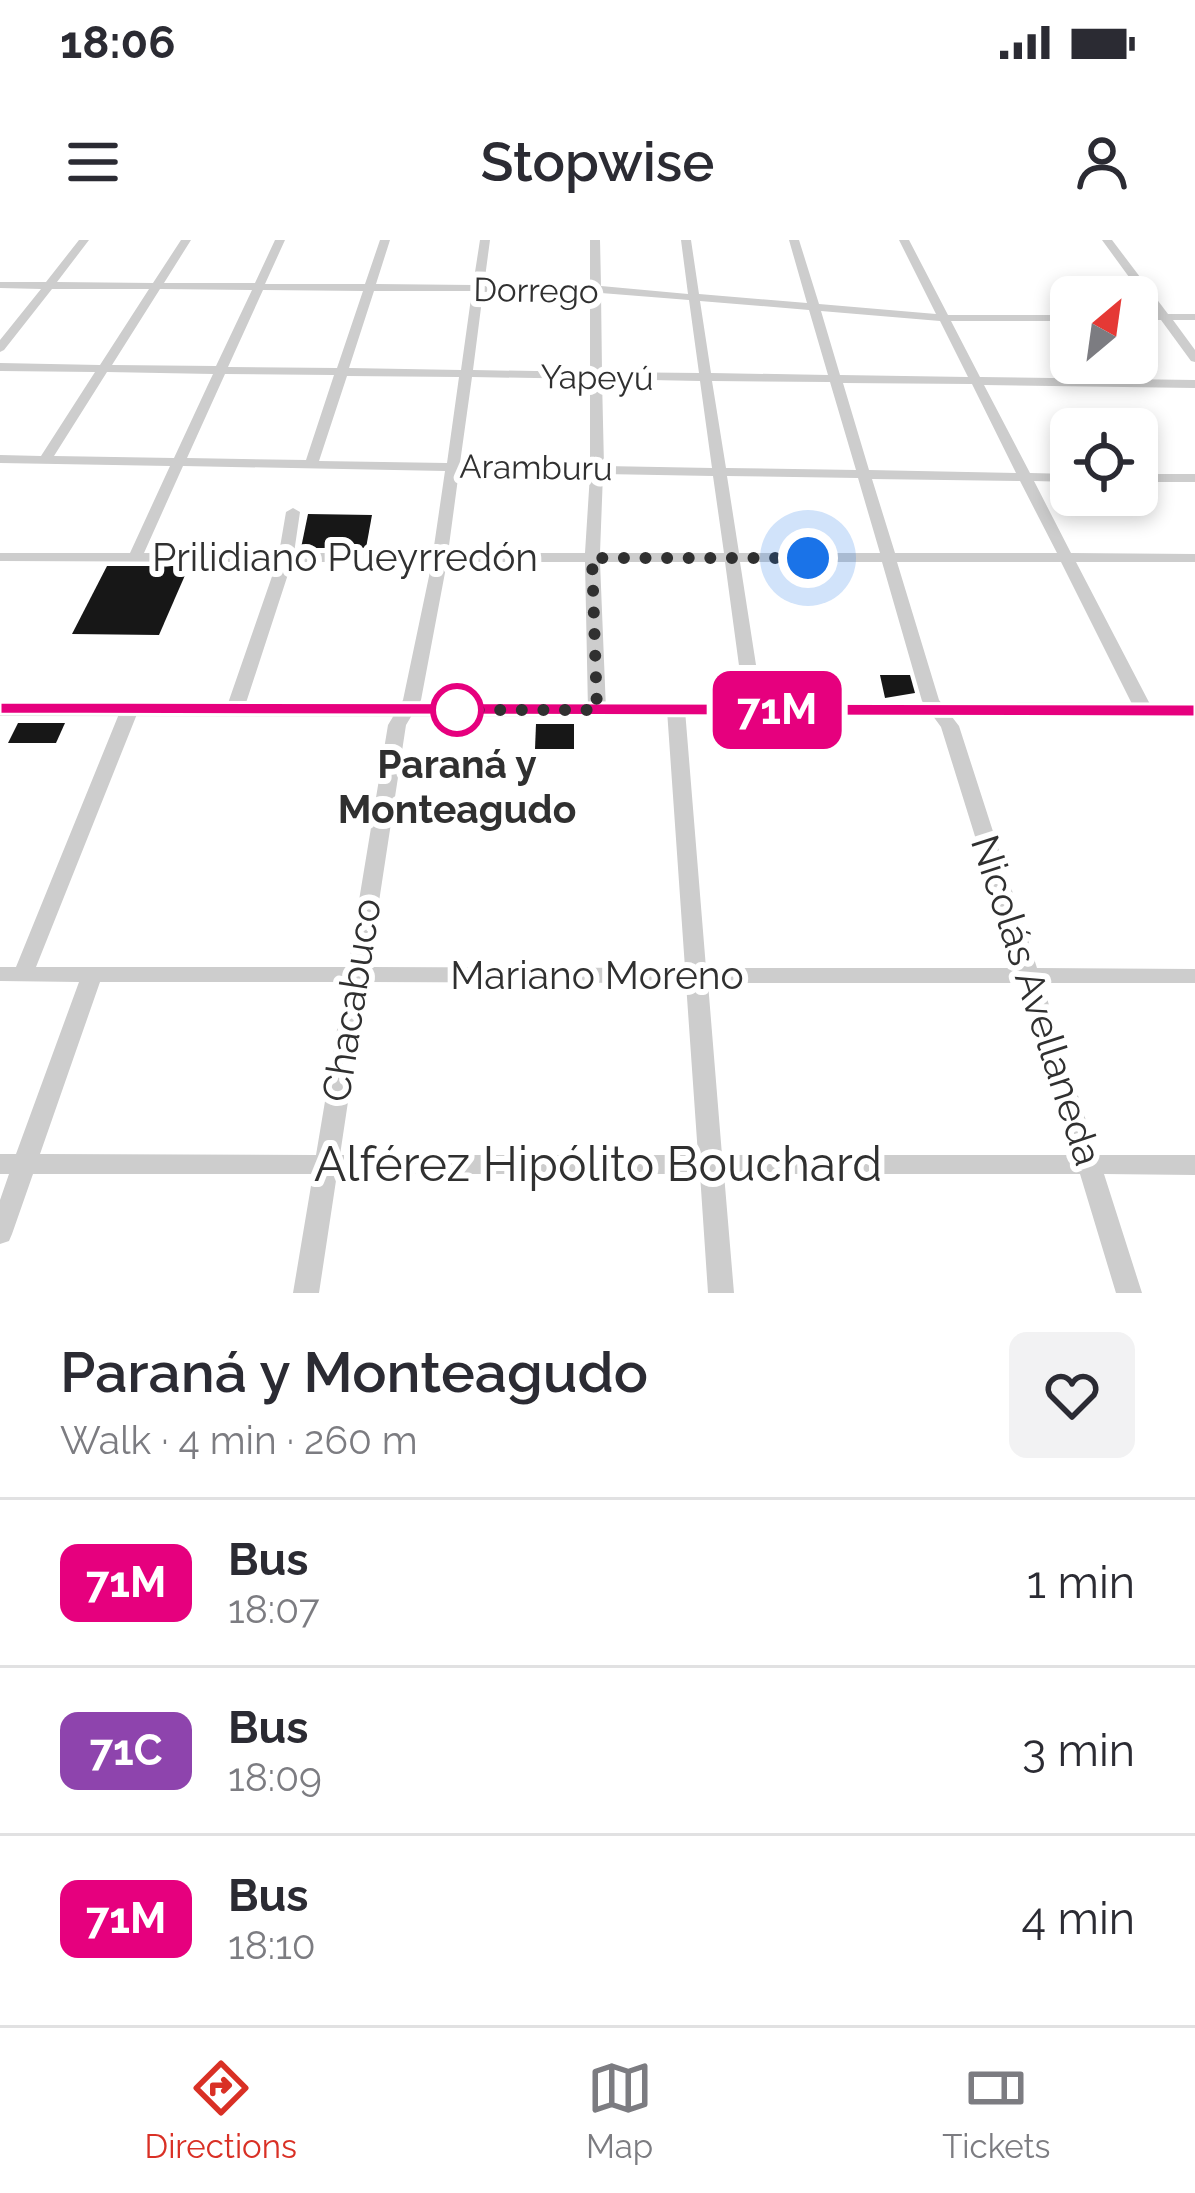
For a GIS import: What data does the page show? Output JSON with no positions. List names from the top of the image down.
{
  "streets": {
    "street": [
      "Dorrego",
      "Yapeyú",
      "Aramburu",
      "Prilidiano Pueyrredón",
      "Mariano Moreno",
      "Chacabuco",
      "Nicolás Avellaneda",
      "Alférez Hipólito Bouchard"
    ]
  },
  "crossings": [
    ["Dorrego", "Chacabuco"],
    ["Dorrego", "Nicolás Avellaneda"],
    ["Yapeyú", "Chacabuco"],
    ["Yapeyú", "Nicolás Avellaneda"],
    ["Aramburu", "Chacabuco"],
    ["Aramburu", "Nicolás Avellaneda"],
    ["Prilidiano Pueyrredón", "Chacabuco"],
    ["Prilidiano Pueyrredón", "Nicolás Avellaneda"],
    ["Mariano Moreno", "Chacabuco"],
    ["Mariano Moreno", "Nicolás Avellaneda"],
    ["Chacabuco", "Alférez Hipólito Bouchard"],
    ["Nicolás Avellaneda", "Alférez Hipólito Bouchard"]
  ],
  "places": ["Paraná y Monteagudo"],
  "lines": ["bus line 71M"],
  "north": "top right",
  "page": {
    "status": "18:06",
    "header": "Stopwise",
    "on_map": "71M",
    "heading": ["Paraná y Monteagudo", "Walk · 4 min · 260 m"],
    "list": [
      {
        "mark": "71M",
        "name": "Bus",
        "note": "18:07",
        "value": "1 min"
      },
      {
        "mark": "71C",
        "name": "Bus",
        "note": "18:09",
        "value": "3 min"
      },
      {
        "mark": "71M",
        "name": "Bus",
        "note": "18:10",
        "value": "4 min"
      }
    ],
    "tabs": ["Directions", "Map", "Tickets"]
  }
}
